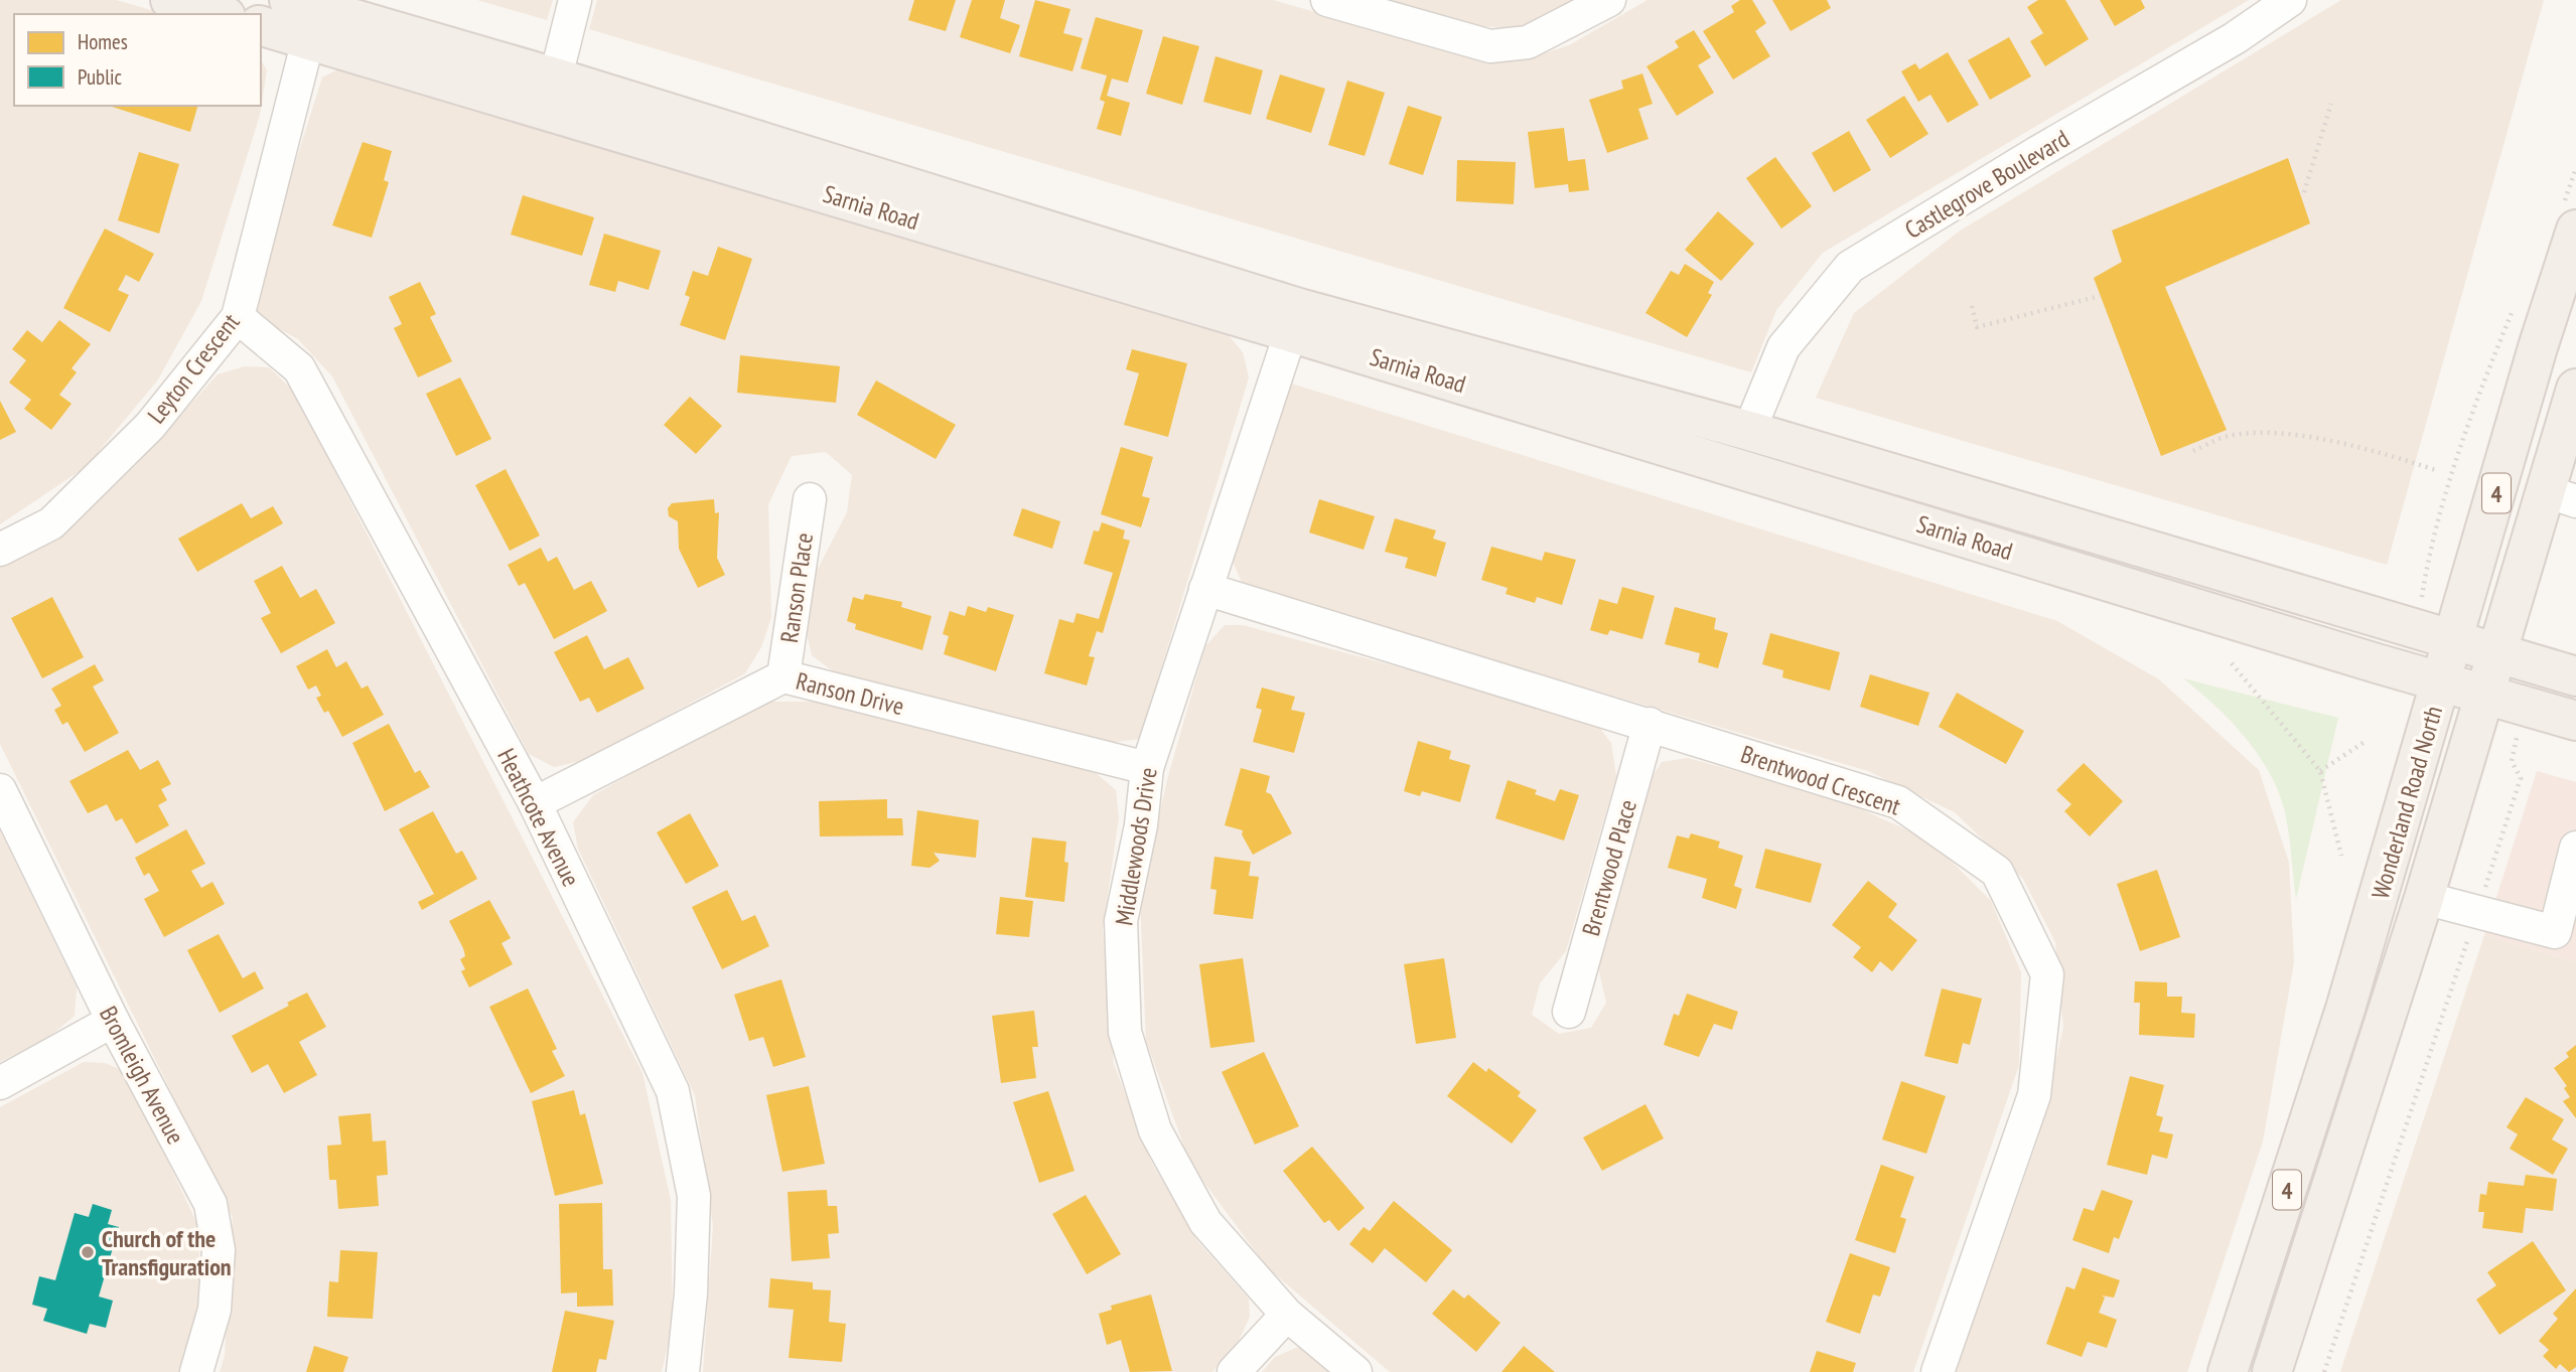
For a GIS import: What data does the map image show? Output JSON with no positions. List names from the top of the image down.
{
  "streets": {
    "main road": ["Sarnia Road", "4", "Wonderland Road North"],
    "street": [
      "Castlegrove Boulevard",
      "Leyton Crescent",
      "Ranson Place",
      "Ranson Drive",
      "Brentwood Crescent",
      "Heathcote Avenue",
      "Middlewoods Drive",
      "Brentwood Place",
      "Bromleigh Avenue"
    ]
  },
  "crossings": [
    ["Castlegrove Boulevard", "Sarnia Road"],
    ["Sarnia Road", "Leyton Crescent"],
    ["Sarnia Road", "Wonderland Road North"],
    ["Sarnia Road", "Middlewoods Drive"],
    ["Leyton Crescent", "Heathcote Avenue"],
    ["Ranson Place", "Ranson Drive"],
    ["Ranson Drive", "Heathcote Avenue"],
    ["Ranson Drive", "Middlewoods Drive"],
    ["Brentwood Crescent", "Middlewoods Drive"],
    ["Brentwood Crescent", "Brentwood Place"]
  ],
  "places": ["Church of the Transfiguration"],
  "legend": ["Homes", "Public"]
}
